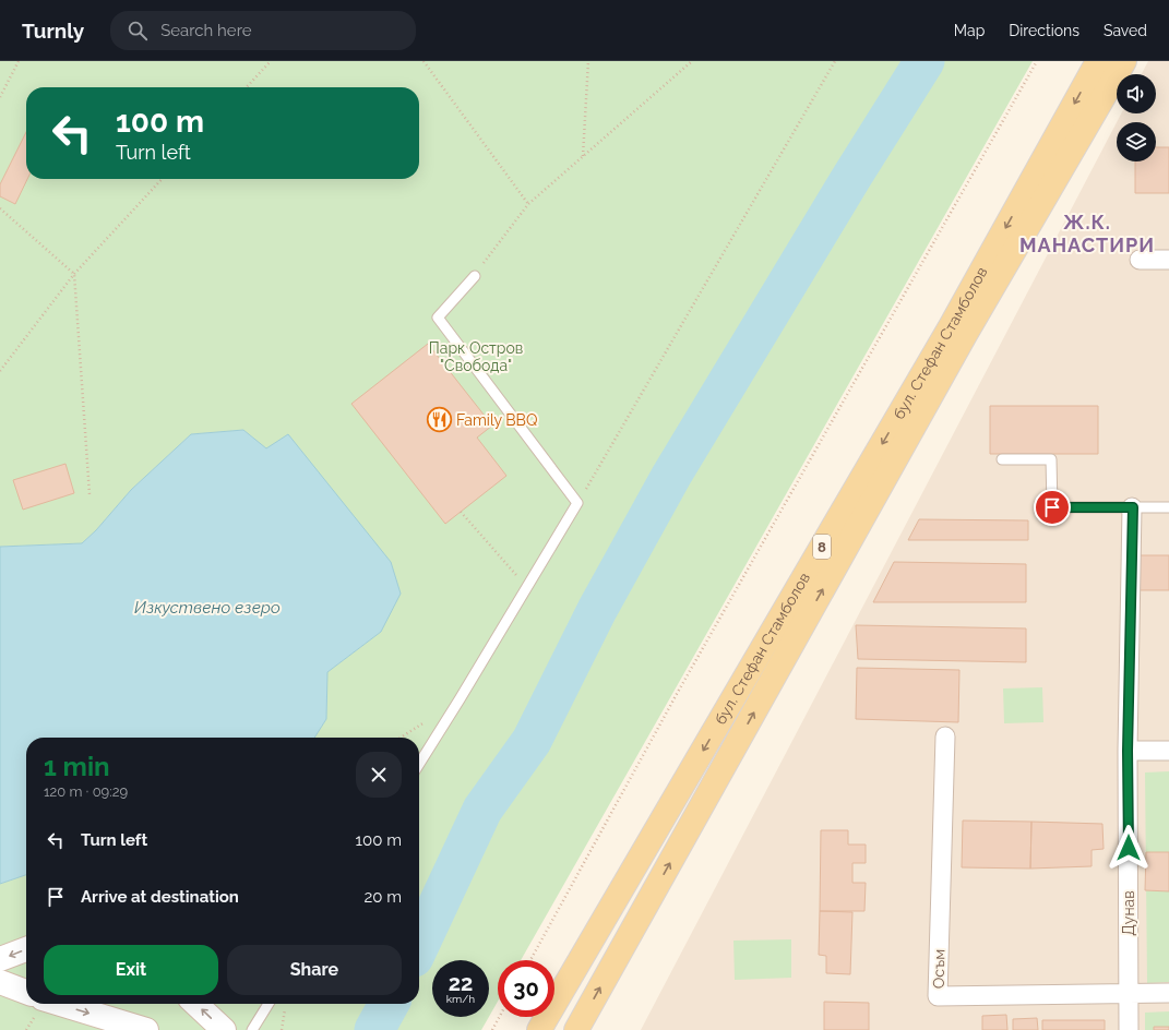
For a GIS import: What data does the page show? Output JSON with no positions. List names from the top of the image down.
{
  "streets": {
    "main road": ["бул. Стефан Стамболов", "8"],
    "street": ["Дунав", "Осъм"]
  },
  "crossings": [
    ["Дунав", "Осъм"]
  ],
  "districts": ["Ж.К. МАНАСТИРИ"],
  "water": ["Изкуствено езеро"],
  "parks": ["Парк Остров \"Свобода\""],
  "places": {
    "restaurant": ["Family BBQ"]
  },
  "page": {
    "header": "Turnly",
    "search": "Search here",
    "nav": ["Map", "Directions", "Saved"],
    "turn": ["100 m", "Turn left"],
    "heading": ["1 min", "120 m · 09:29"],
    "list": [
      {
        "name": "Turn left",
        "value": "100 m"
      },
      {
        "name": "Arrive at destination",
        "value": "20 m"
      }
    ],
    "buttons": ["Exit", "Share"],
    "speed": "22 km/h",
    "limit": "30"
  }
}
